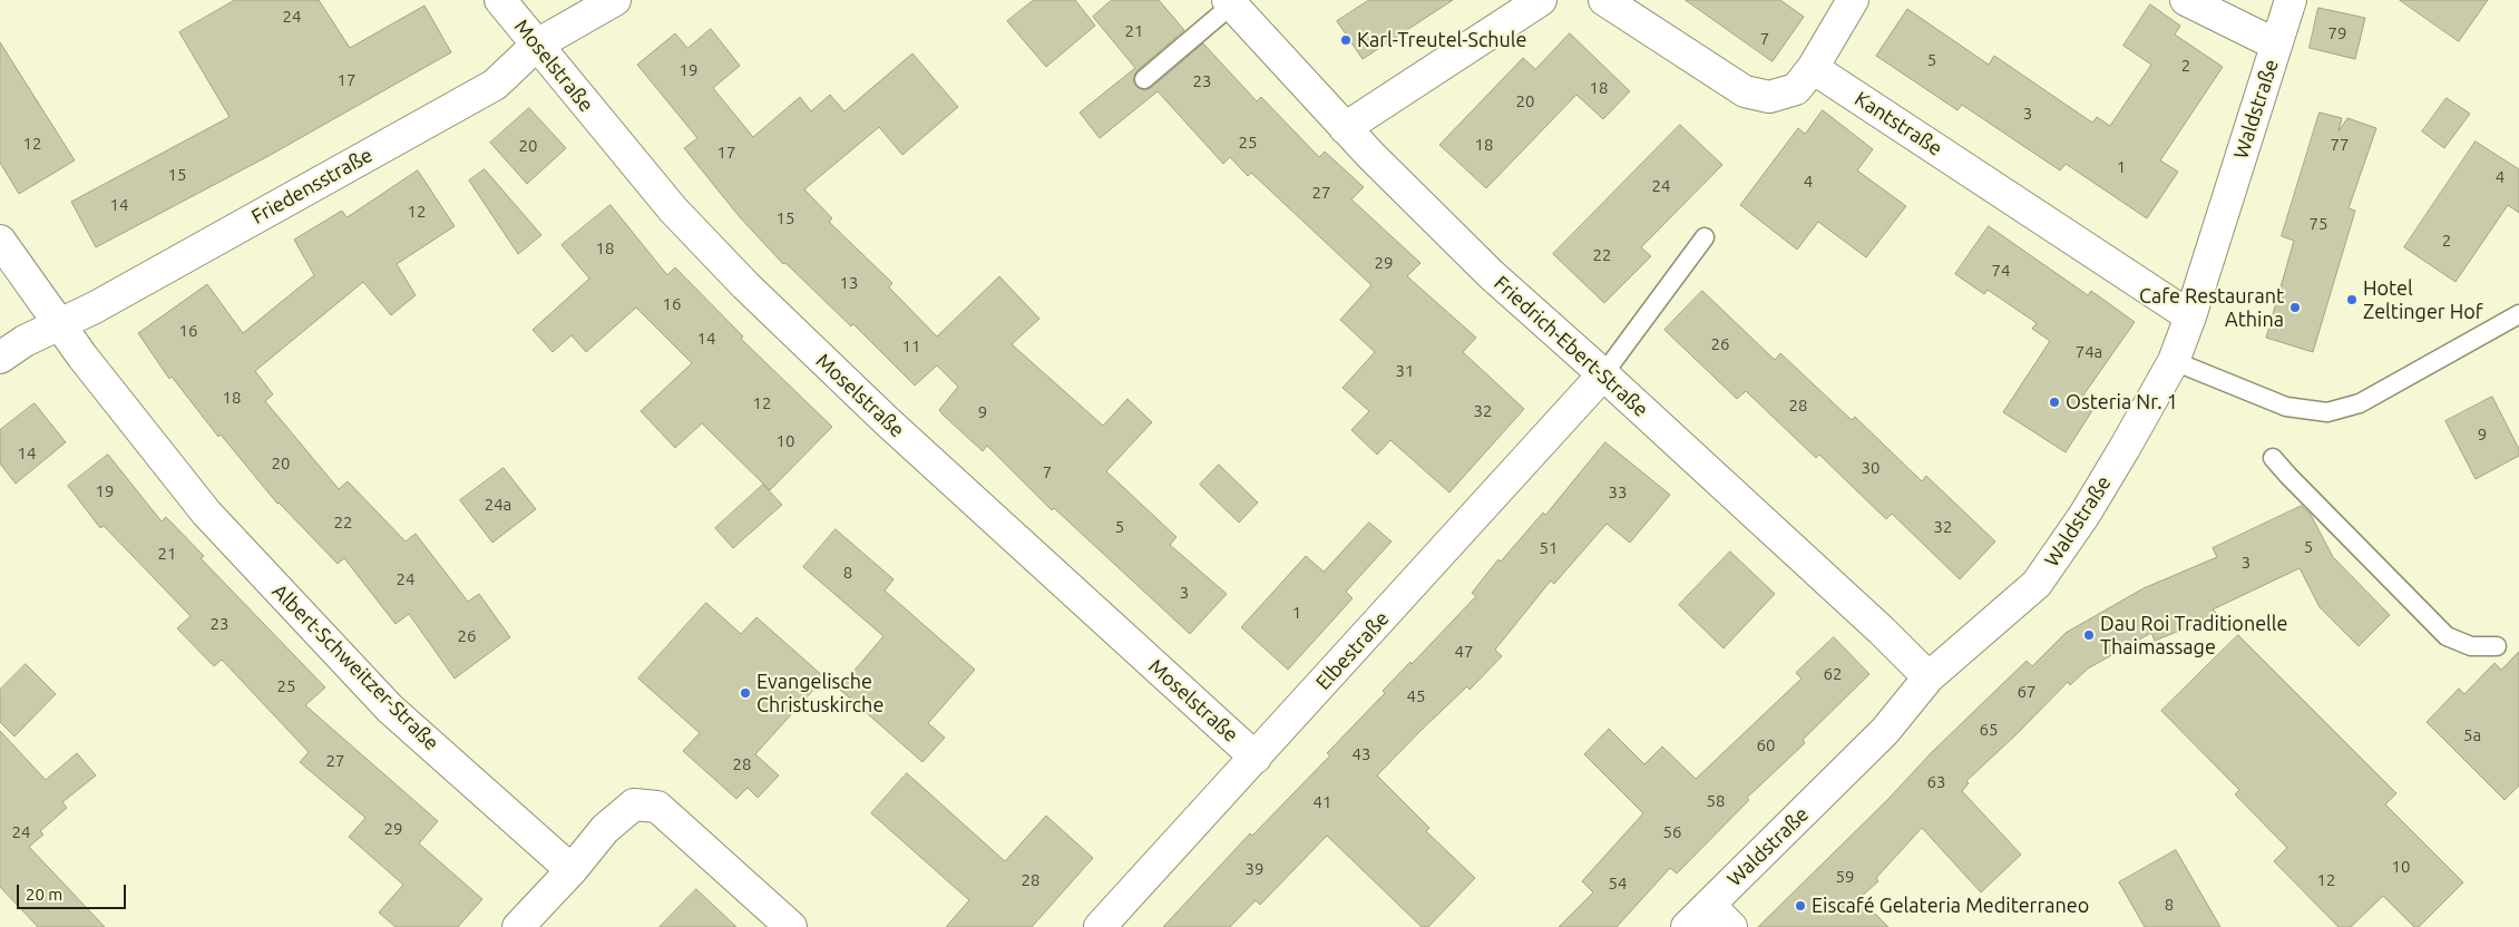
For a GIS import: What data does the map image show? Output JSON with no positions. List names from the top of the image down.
{
  "streets": {
    "street": [
      "Moselstraße",
      "Waldstraße",
      "Kantstraße",
      "Friedensstraße",
      "Friedrich-Ebert-Straße",
      "Elbestraße",
      "Albert-Schweitzer-Straße"
    ]
  },
  "crossings": [
    ["Moselstraße", "Friedensstraße"],
    ["Moselstraße", "Elbestraße"],
    ["Waldstraße", "Kantstraße"],
    ["Waldstraße", "Friedrich-Ebert-Straße"],
    ["Friedensstraße", "Albert-Schweitzer-Straße"],
    ["Friedrich-Ebert-Straße", "Elbestraße"]
  ],
  "places": [
    "Karl-Treutel-Schule",
    "Hotel Zeltinger Hof",
    "Cafe Restaurant Athina",
    "Osteria Nr. 1",
    "Dau Roi Traditionelle Thaimassage",
    "Evangelische Christuskirche",
    "Eiscafé Gelateria Mediterraneo"
  ],
  "house_numbers": [
    "24",
    "21",
    "79",
    "7",
    "5",
    "2",
    "19",
    "17",
    "23",
    "18",
    "20",
    "3",
    "25",
    "12",
    "18",
    "77",
    "20",
    "17",
    "1",
    "15",
    "4",
    "4",
    "24",
    "27",
    "14",
    "12",
    "15",
    "75",
    "2",
    "18",
    "22",
    "29",
    "74",
    "13",
    "16",
    "16",
    "14",
    "26",
    "11",
    "74a",
    "31",
    "18",
    "12",
    "28",
    "32",
    "9",
    "9",
    "10",
    "14",
    "20",
    "30",
    "7",
    "19",
    "33",
    "24a",
    "22",
    "5",
    "32",
    "5",
    "51",
    "21",
    "3",
    "8",
    "24",
    "3",
    "1",
    "23",
    "26",
    "47",
    "62",
    "25",
    "67",
    "45",
    "65",
    "5a",
    "60",
    "43",
    "27",
    "28",
    "63",
    "58",
    "41",
    "29",
    "24",
    "56",
    "10",
    "39",
    "59",
    "28",
    "12",
    "54",
    "8"
  ],
  "scale_bar": "20 m"
}
